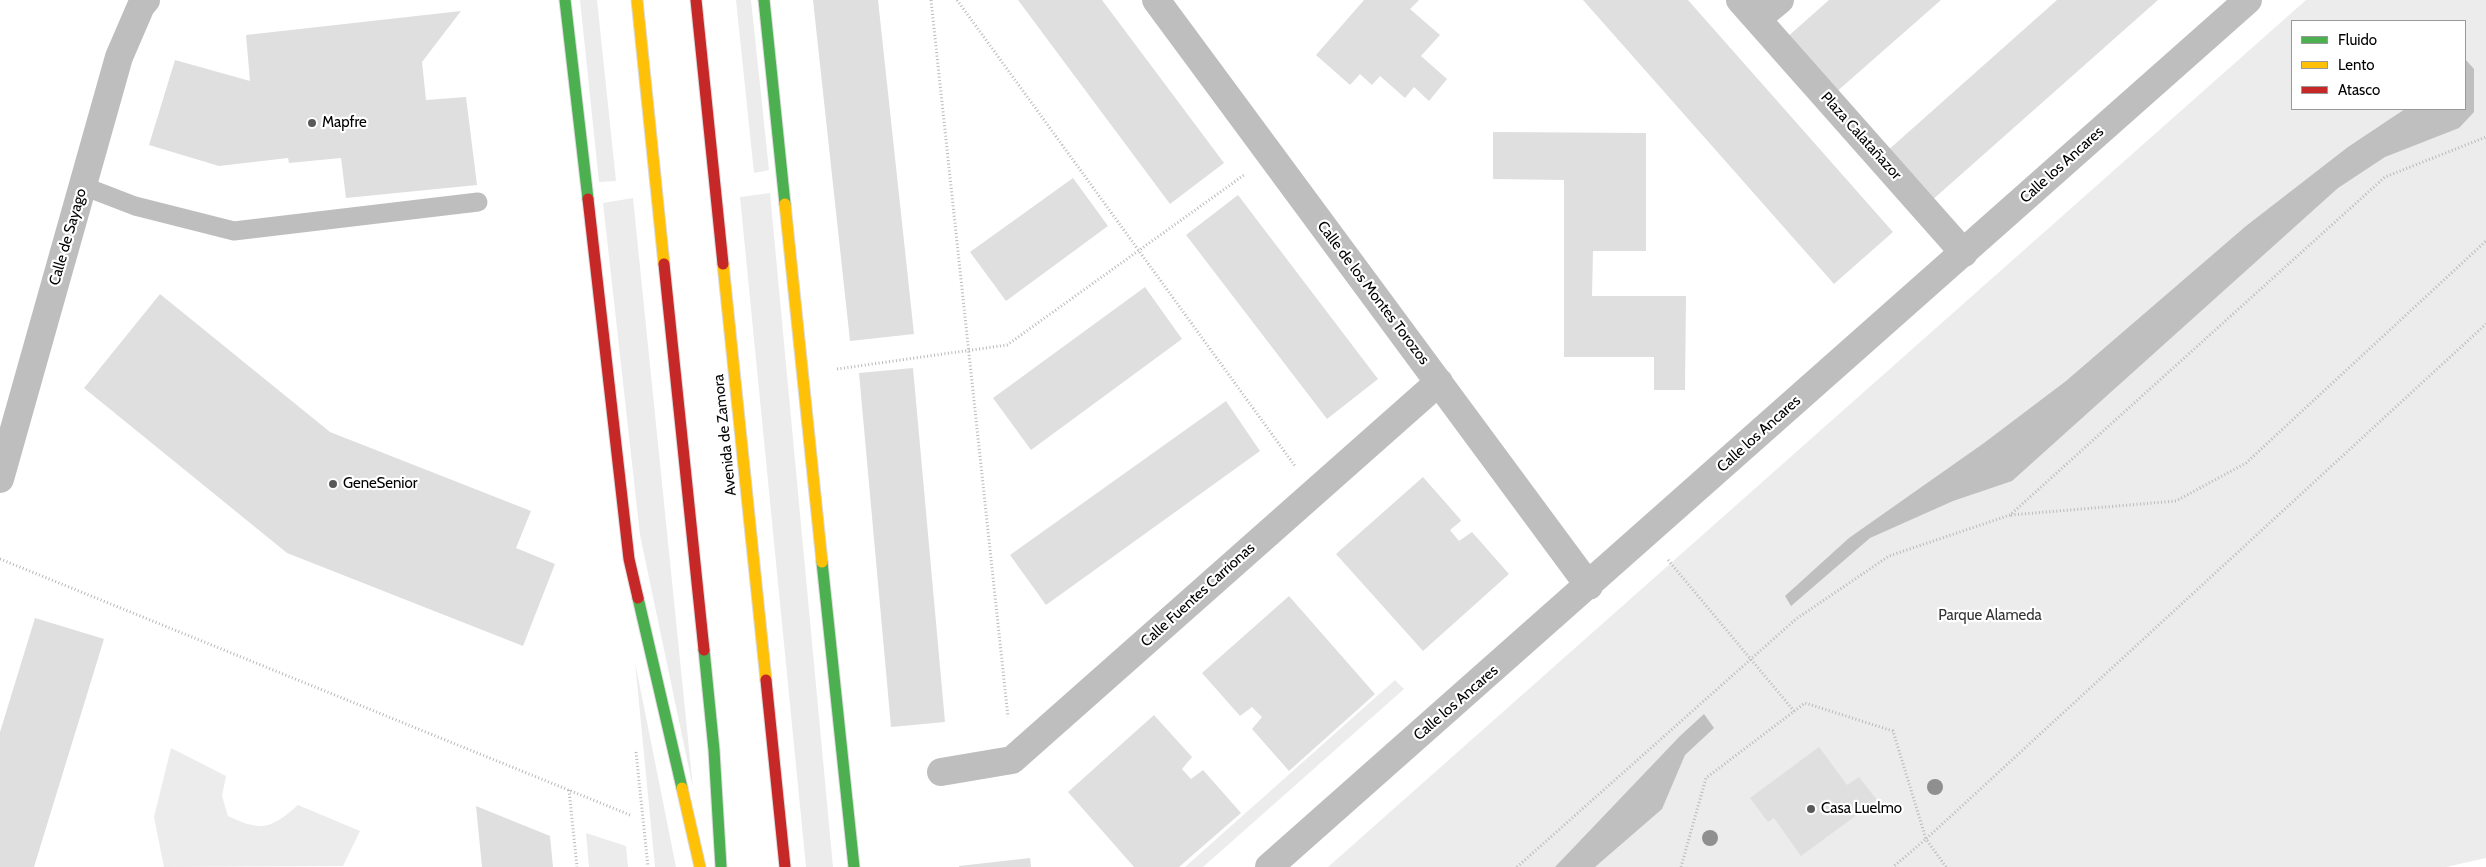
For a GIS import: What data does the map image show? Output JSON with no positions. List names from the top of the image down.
{
  "streets": {
    "highway": ["Avenida de Zamora"],
    "street": [
      "Plaza Calatañazor",
      "Calle los Ancares",
      "Calle de Sayago",
      "Calle de los Montes Torozos",
      "Calle Fuentes Carrionas"
    ]
  },
  "crossings": [
    ["Plaza Calatañazor", "Calle los Ancares"],
    ["Calle los Ancares", "Calle de los Montes Torozos"],
    ["Calle de los Montes Torozos", "Calle Fuentes Carrionas"]
  ],
  "parks": ["Parque Alameda"],
  "places": ["Mapfre", "GeneSenior", "Casa Luelmo"],
  "legend": ["Fluido", "Lento", "Atasco"]
}
